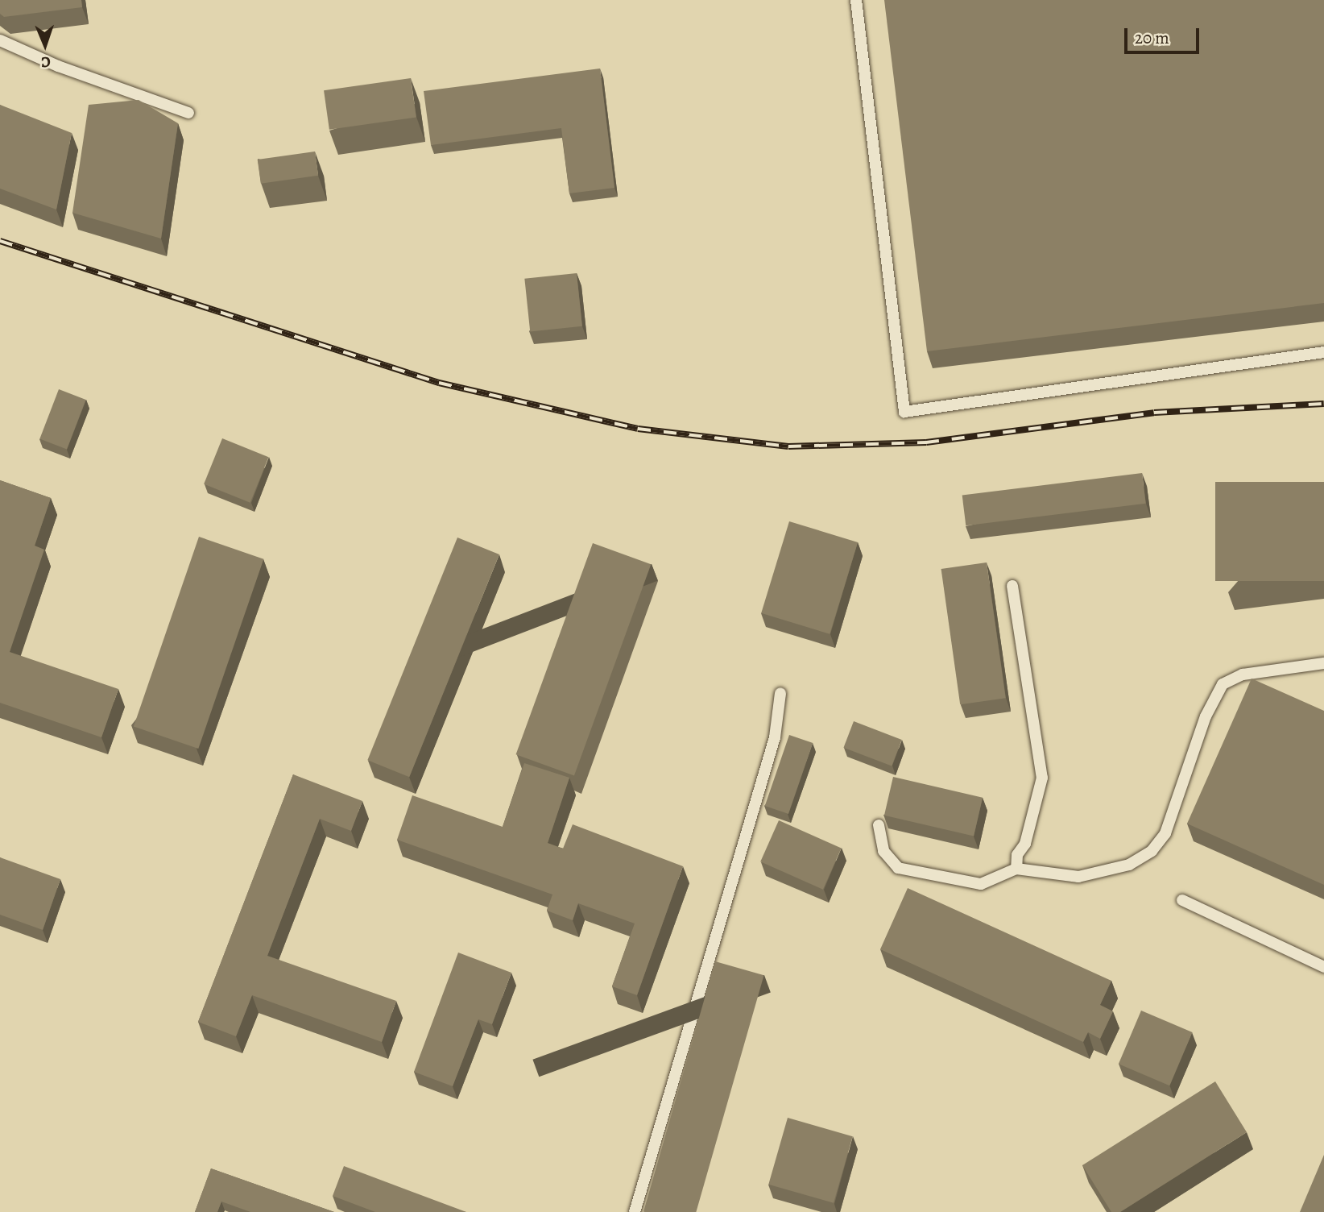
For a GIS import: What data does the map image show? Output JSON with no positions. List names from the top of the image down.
{
  "scale_bar": "20 m",
  "north": "bottom"
}
